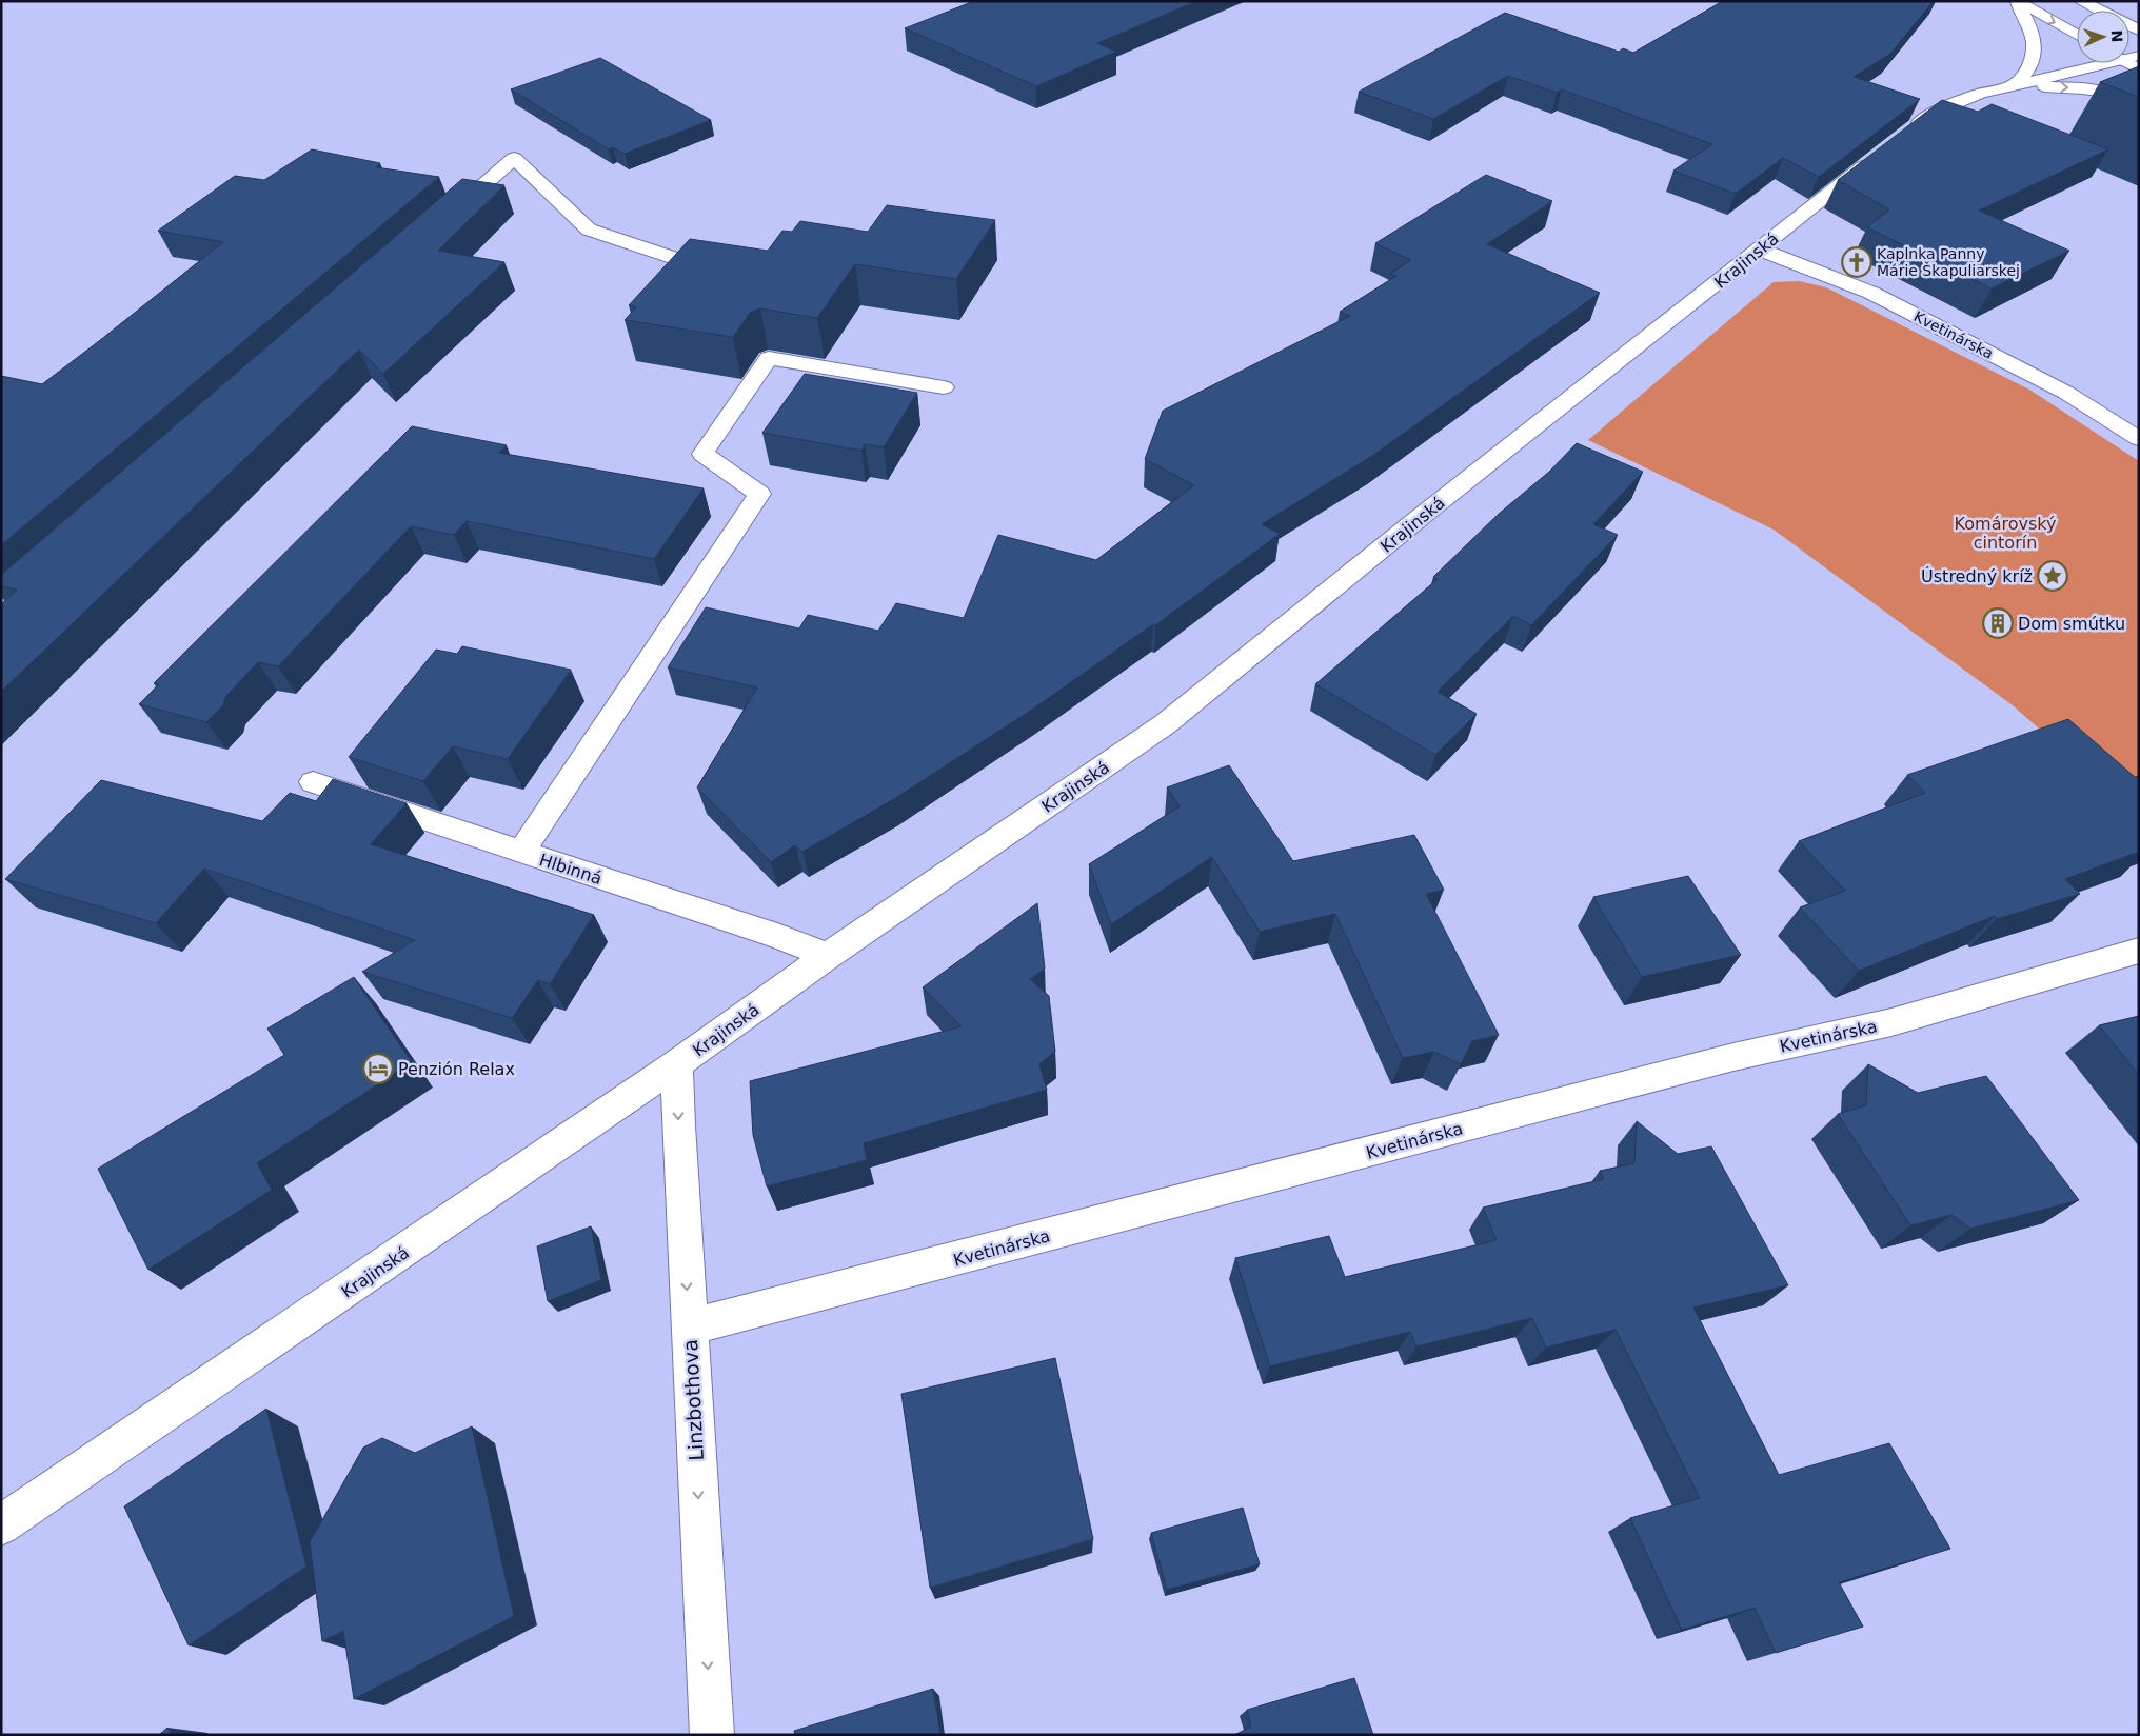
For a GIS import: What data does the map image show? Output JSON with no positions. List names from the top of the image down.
{
  "streets": {
    "street": [
      "Krajinská",
      "Kvetinárska",
      "Hlbinná",
      "Linzbothova"
    ]
  },
  "crossings": [
    ["Krajinská", "Kvetinárska"],
    ["Krajinská", "Hlbinná"],
    ["Krajinská", "Linzbothova"],
    ["Kvetinárska", "Linzbothova"]
  ],
  "one_way": ["Linzbothova"],
  "parks": ["Komárovský cintorín"],
  "places": {
    "church": ["Kaplnka Panny Márie Škapuliarskej"],
    "place": ["Ústredný kríž"],
    "building": ["Dom smútku"],
    "hotel": ["Penzión Relax"]
  },
  "north": "right"
}
